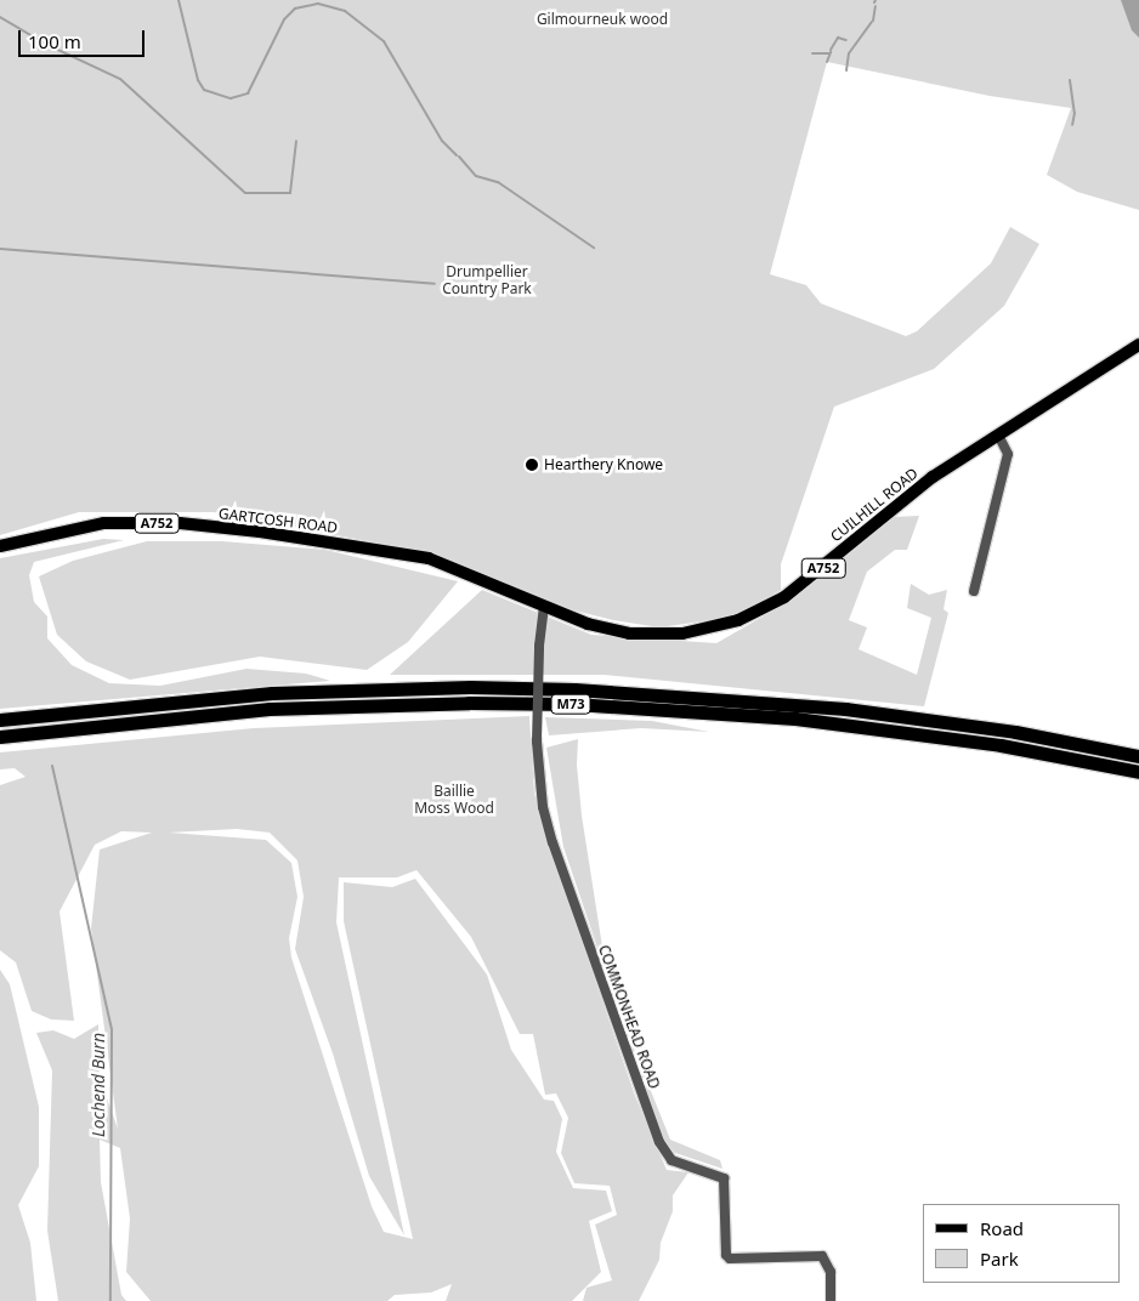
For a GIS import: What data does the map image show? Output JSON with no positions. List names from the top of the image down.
{
  "streets": {
    "highway": ["M73"],
    "main road": ["CUILHILL ROAD", "GARTCOSH ROAD", "A752"],
    "street": ["COMMONHEAD ROAD"]
  },
  "crossings": [
    ["CUILHILL ROAD", "GARTCOSH ROAD"],
    ["CUILHILL ROAD", "COMMONHEAD ROAD"],
    ["GARTCOSH ROAD", "COMMONHEAD ROAD"]
  ],
  "water": ["Lochend Burn"],
  "parks": ["Gilmourneuk wood", "Drumpellier Country Park", "Baillie Moss Wood"],
  "places": ["Hearthery Knowe"],
  "legend": ["Road", "Park"],
  "scale_bar": "100 m"
}
